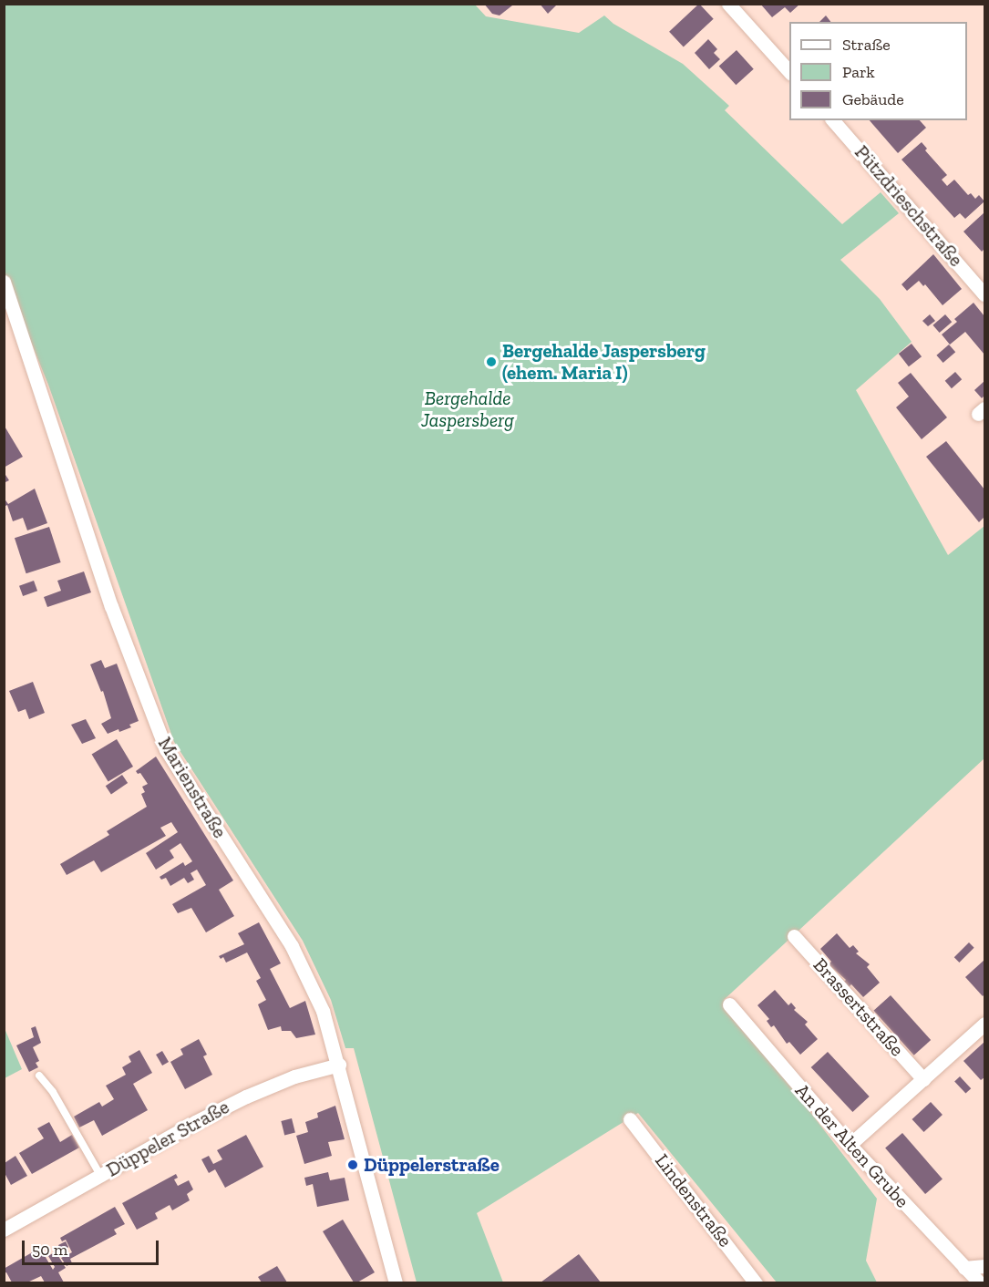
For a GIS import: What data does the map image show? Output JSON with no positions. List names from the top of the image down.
{
  "streets": {
    "street": [
      "Pützdrieschstraße",
      "Marienstraße",
      "Brassertstraße",
      "Düppeler Straße",
      "An der Alten Grube",
      "Lindenstraße"
    ]
  },
  "crossings": [
    ["Marienstraße", "Düppeler Straße"]
  ],
  "parks": ["Bergehalde Jaspersberg"],
  "places": ["Bergehalde Jaspersberg (ehem. Maria I)", "Düppelerstraße"],
  "legend": ["Straße", "Park", "Gebäude"],
  "scale_bar": "50 m"
}
